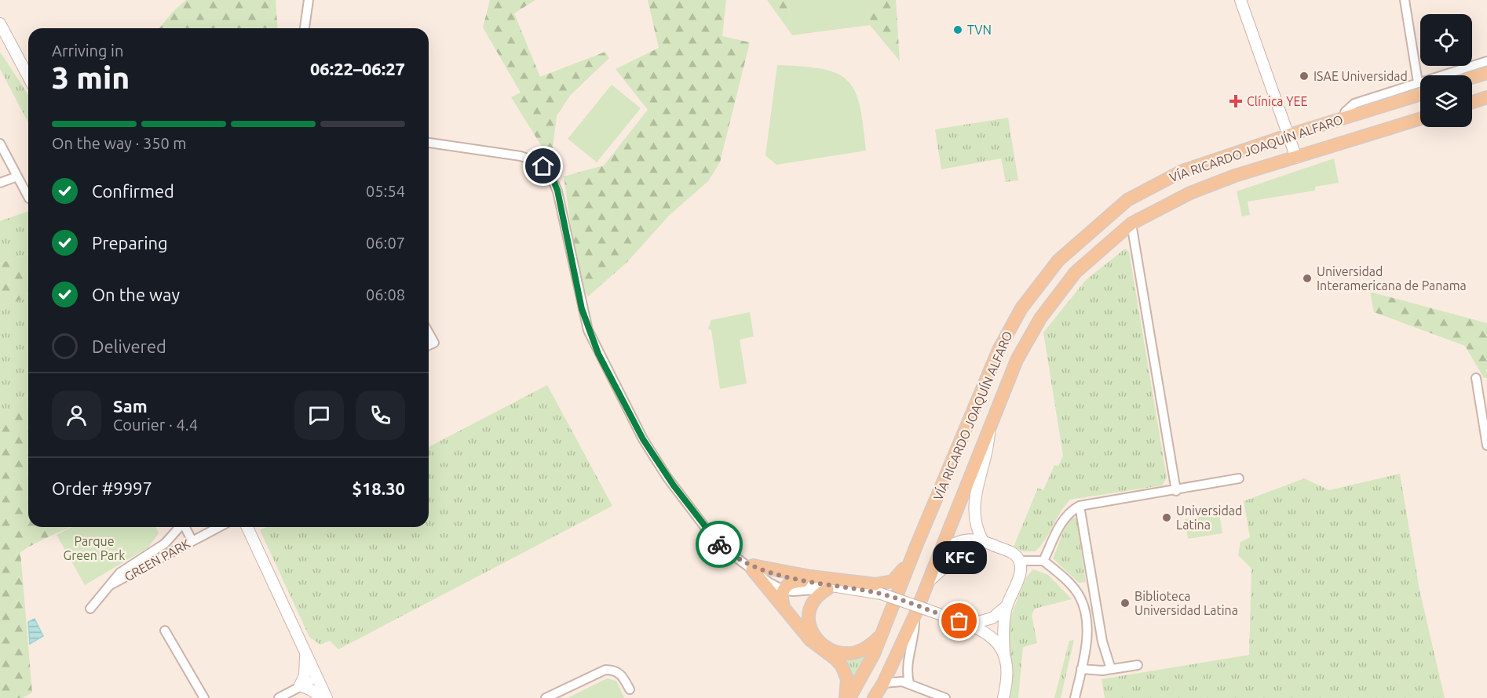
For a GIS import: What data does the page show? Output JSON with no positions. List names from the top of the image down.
{
  "streets": {
    "main road": ["VÍA RICARDO JOAQUÍN ALFARO"],
    "street": ["GREEN PARK"]
  },
  "parks": ["Parque Green Park"],
  "places": {
    "other": [
      "TVN",
      "ISAE Universidad",
      "Universidad Interamericana de Panama",
      "Universidad Latina",
      "Biblioteca Universidad Latina",
      "KFC"
    ],
    "health": ["Clínica YEE"]
  },
  "page": {
    "heading": ["3 min", "Arriving in", "06:22–06:27"],
    "panel": [
      "Sam",
      "Courier · 4.4",
      "Order #9997",
      "$18.30"
    ],
    "bar": "On the way · 350 m",
    "list": [
      ["Confirmed", "05:54"],
      ["Preparing", "06:07"],
      ["On the way", "06:08"],
      "Delivered"
    ],
    "bubble": "KFC"
  }
}
